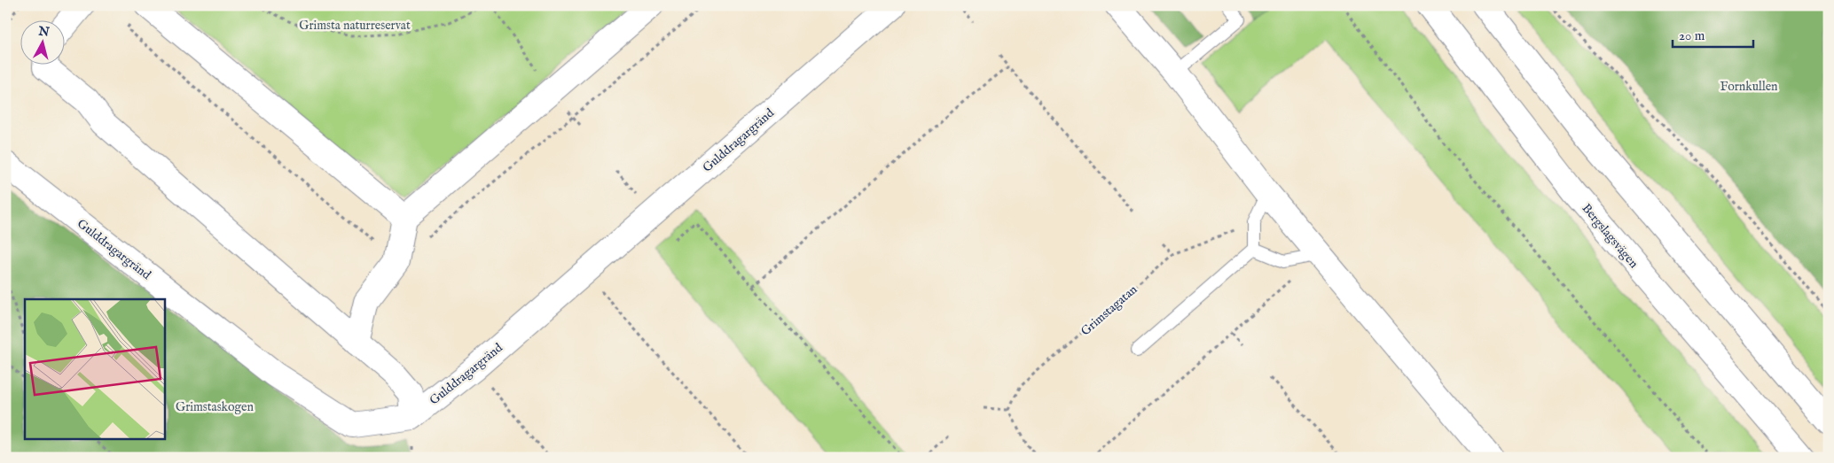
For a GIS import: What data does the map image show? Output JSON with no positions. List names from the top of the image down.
{
  "streets": {
    "street": ["Gulddragargränd", "Bergslagsvägen"],
    "path": ["Grimstagatan"]
  },
  "parks": ["Grimsta naturreservat", "Fornkullen", "Grimstaskogen"],
  "scale_bar": "20 m",
  "north": "top"
}
